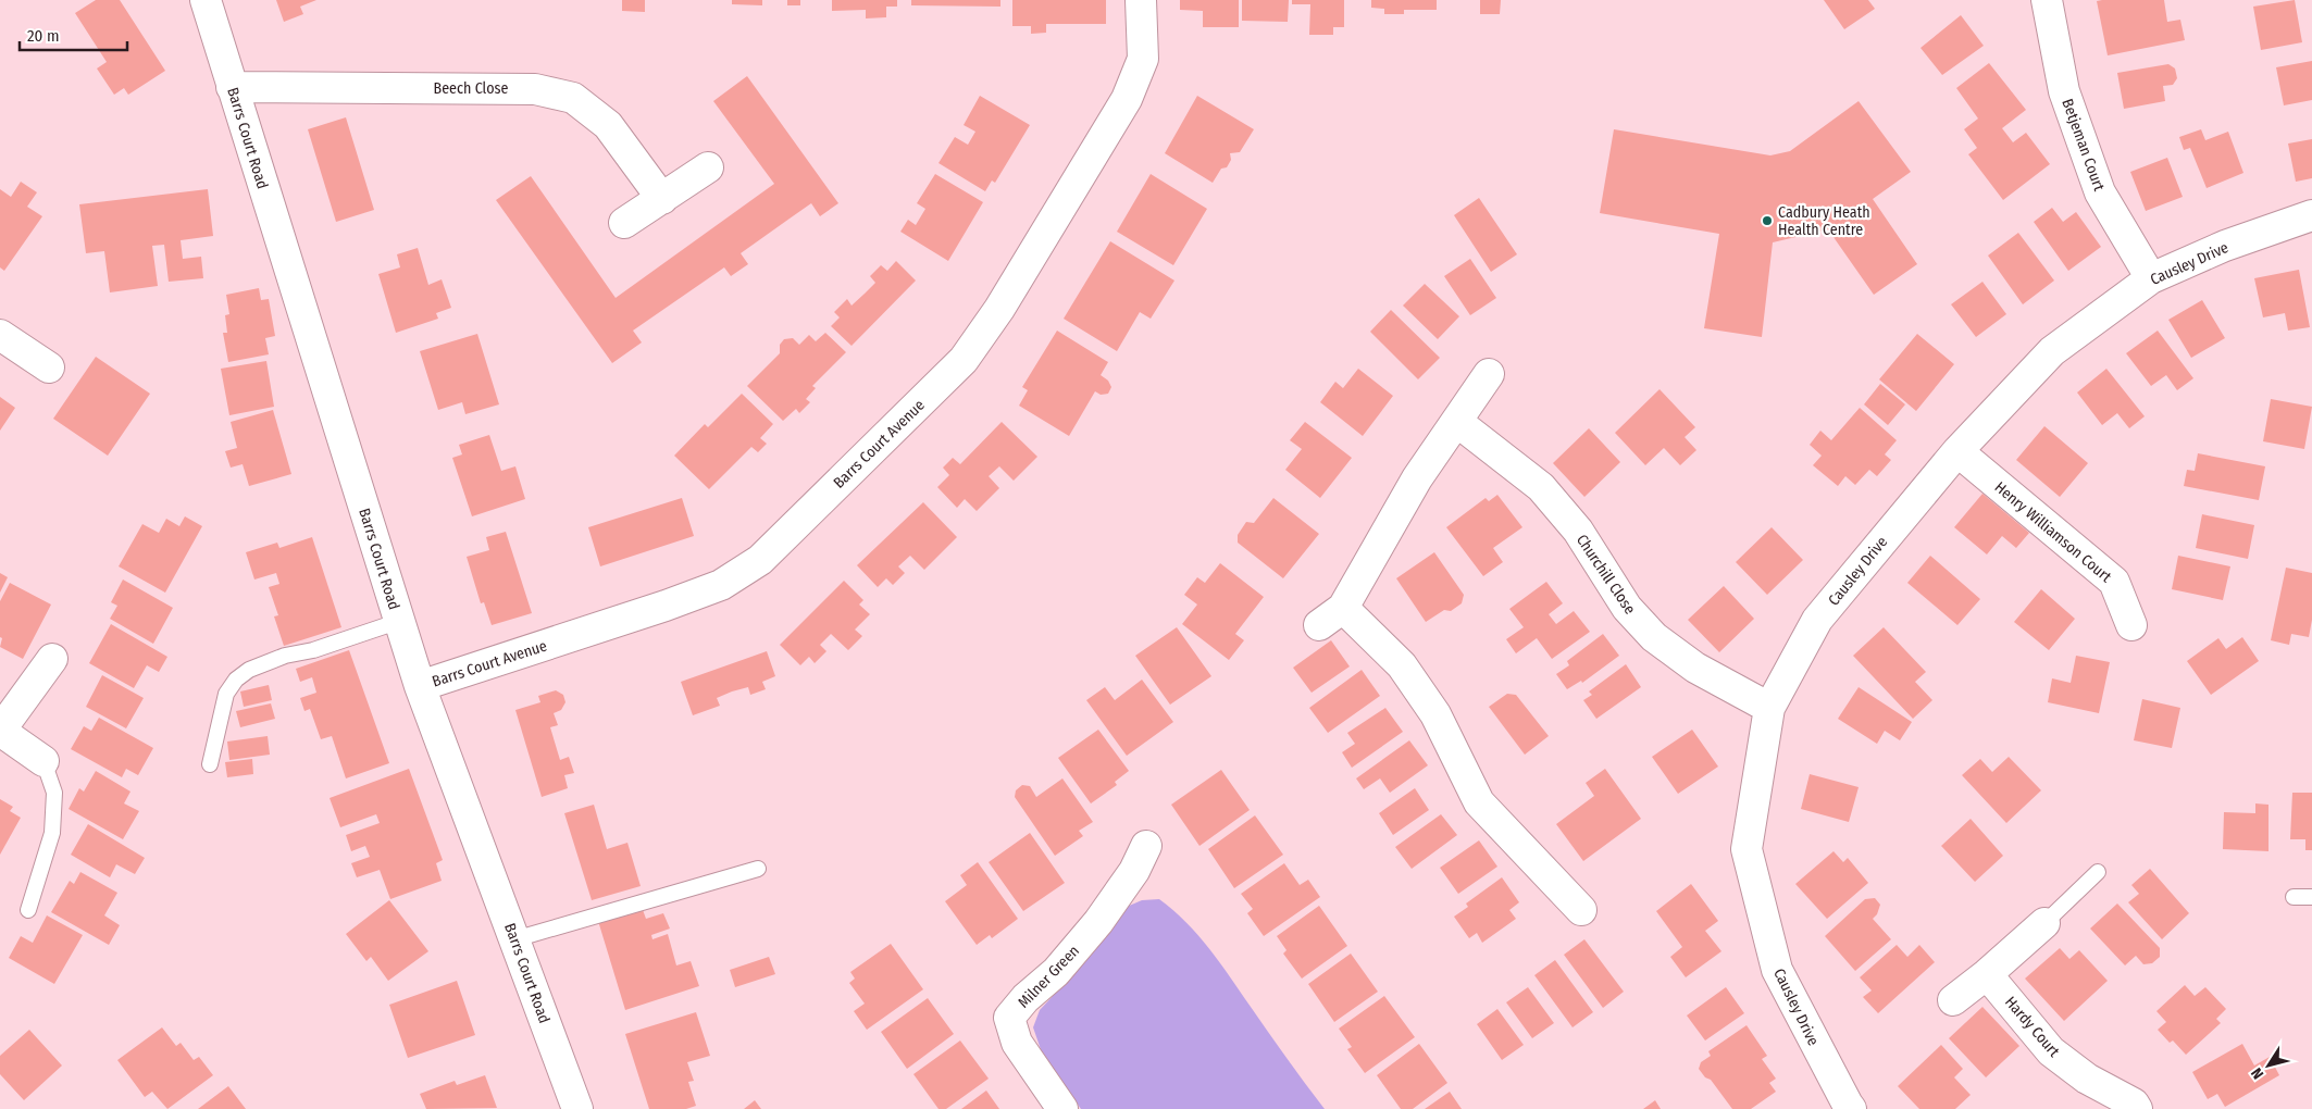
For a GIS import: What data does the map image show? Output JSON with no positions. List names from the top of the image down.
{
  "streets": {
    "street": [
      "Beech Close",
      "Barrs Court Road",
      "Betjeman Court",
      "Causley Drive",
      "Barrs Court Avenue",
      "Henry Williamson Court",
      "Churchill Close",
      "Milner Green",
      "Hardy Court"
    ]
  },
  "crossings": [
    ["Beech Close", "Barrs Court Road"],
    ["Barrs Court Road", "Barrs Court Avenue"],
    ["Betjeman Court", "Causley Drive"],
    ["Causley Drive", "Henry Williamson Court"],
    ["Causley Drive", "Churchill Close"]
  ],
  "places": ["Cadbury Heath Health Centre"],
  "scale_bar": "20 m",
  "north": "bottom left"
}
